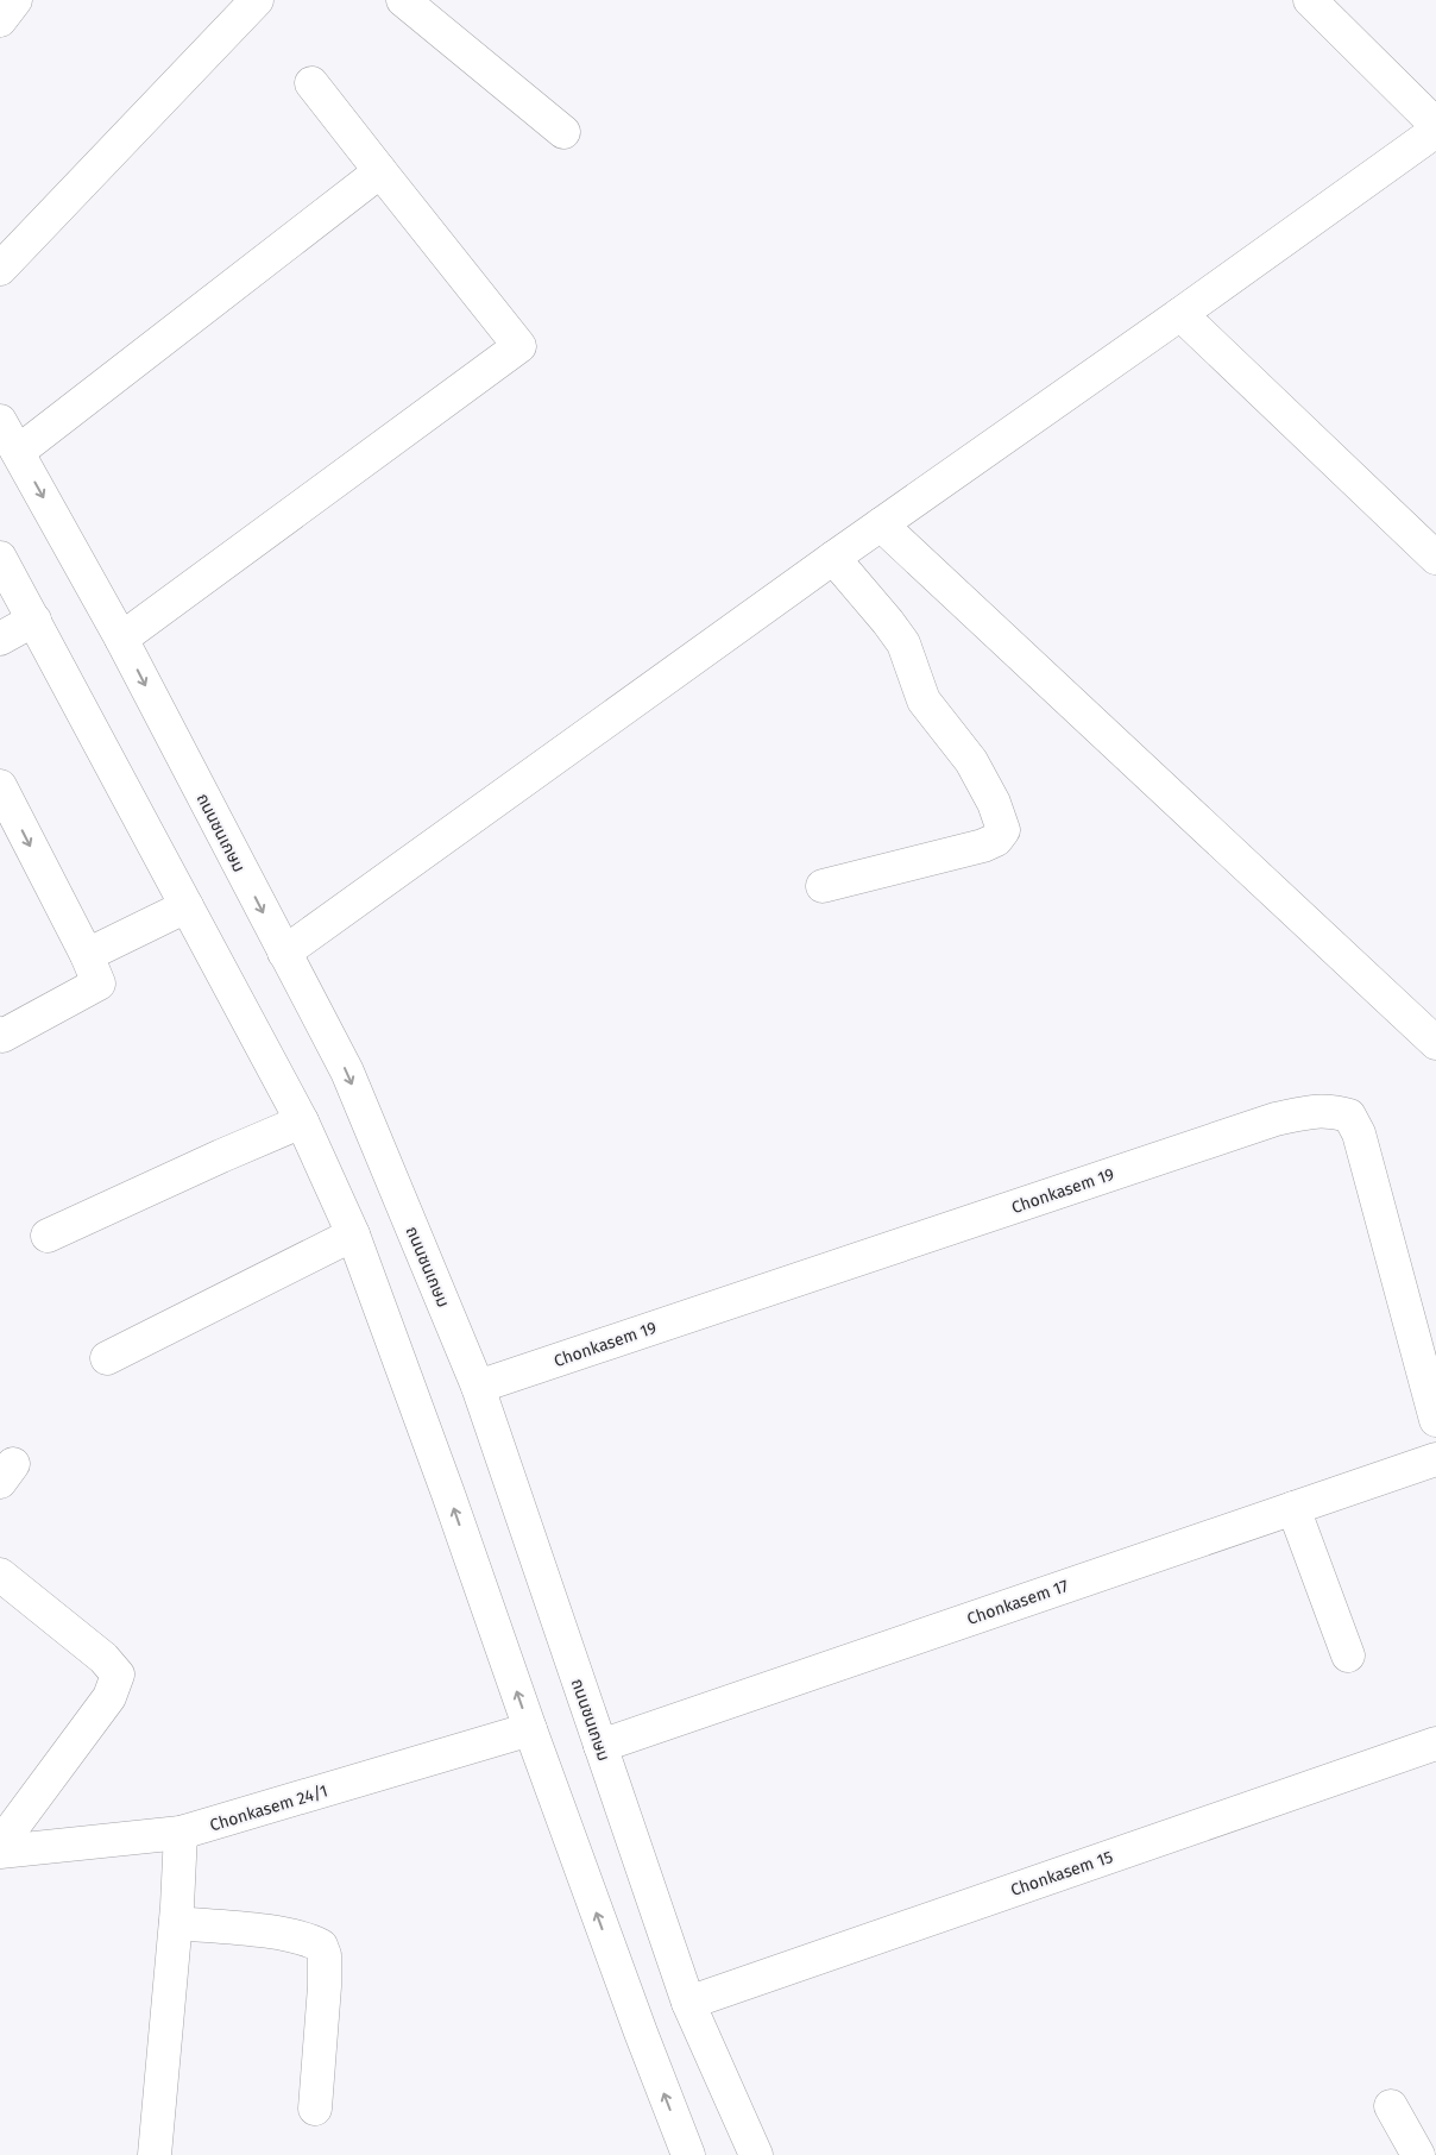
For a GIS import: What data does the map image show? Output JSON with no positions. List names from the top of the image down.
{
  "streets": {
    "street": [
      "ถนนชนเกษม",
      "Chonkasem 19",
      "Chonkasem 17",
      "Chonkasem 24/1",
      "Chonkasem 15"
    ]
  },
  "crossings": [
    ["ถนนชนเกษม", "Chonkasem 19"],
    ["ถนนชนเกษม", "Chonkasem 17"],
    ["ถนนชนเกษม", "Chonkasem 15"]
  ]
}
